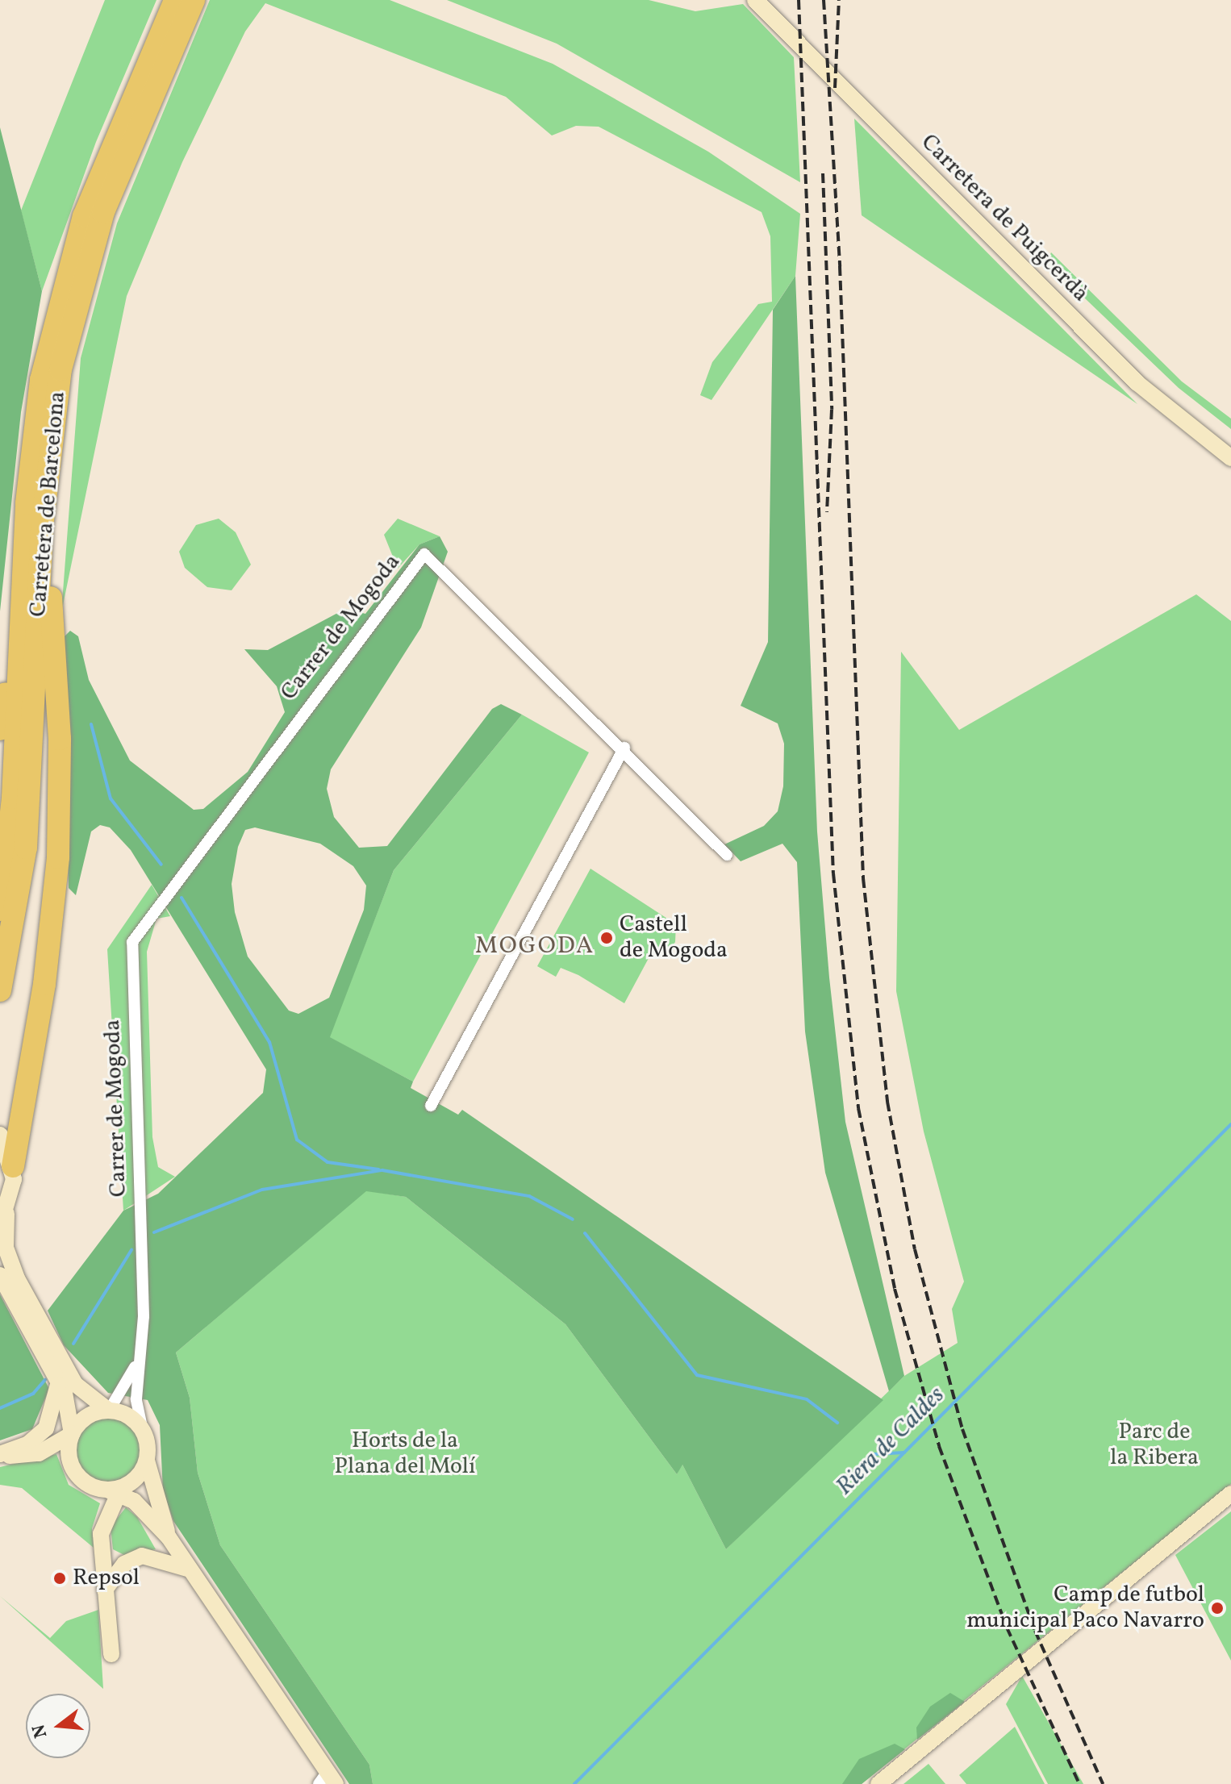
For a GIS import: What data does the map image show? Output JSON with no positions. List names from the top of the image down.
{
  "streets": {
    "highway": ["Carretera de Barcelona"],
    "main road": ["Carretera de Puigcerdà"],
    "street": ["Carrer de Mogoda"]
  },
  "districts": ["MOGODA"],
  "water": ["Riera de Caldes"],
  "parks": ["Parc de la Ribera", "Horts de la Plana del Molí"],
  "places": ["Castell de Mogoda", "Repsol", "Camp de futbol municipal Paco Navarro"],
  "north": "left"
}
